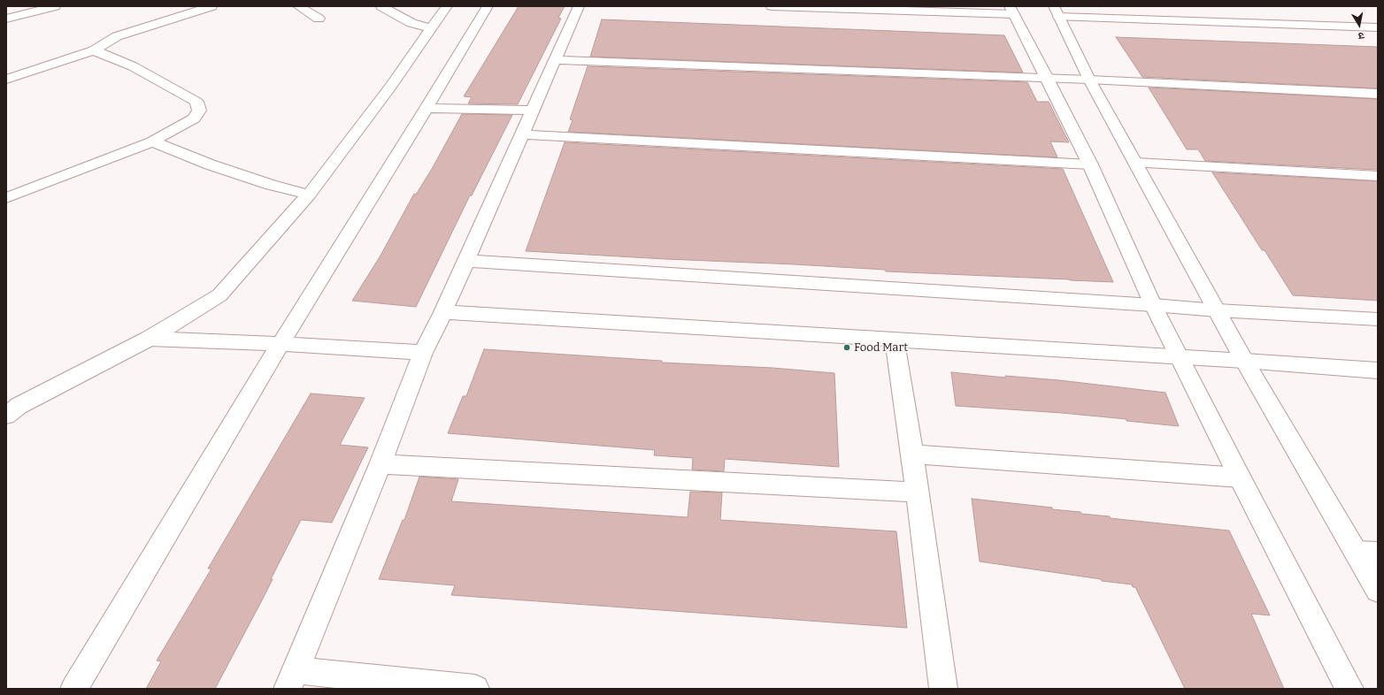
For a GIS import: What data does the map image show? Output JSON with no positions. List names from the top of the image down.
{
  "places": ["Food Mart"],
  "north": "bottom"
}
